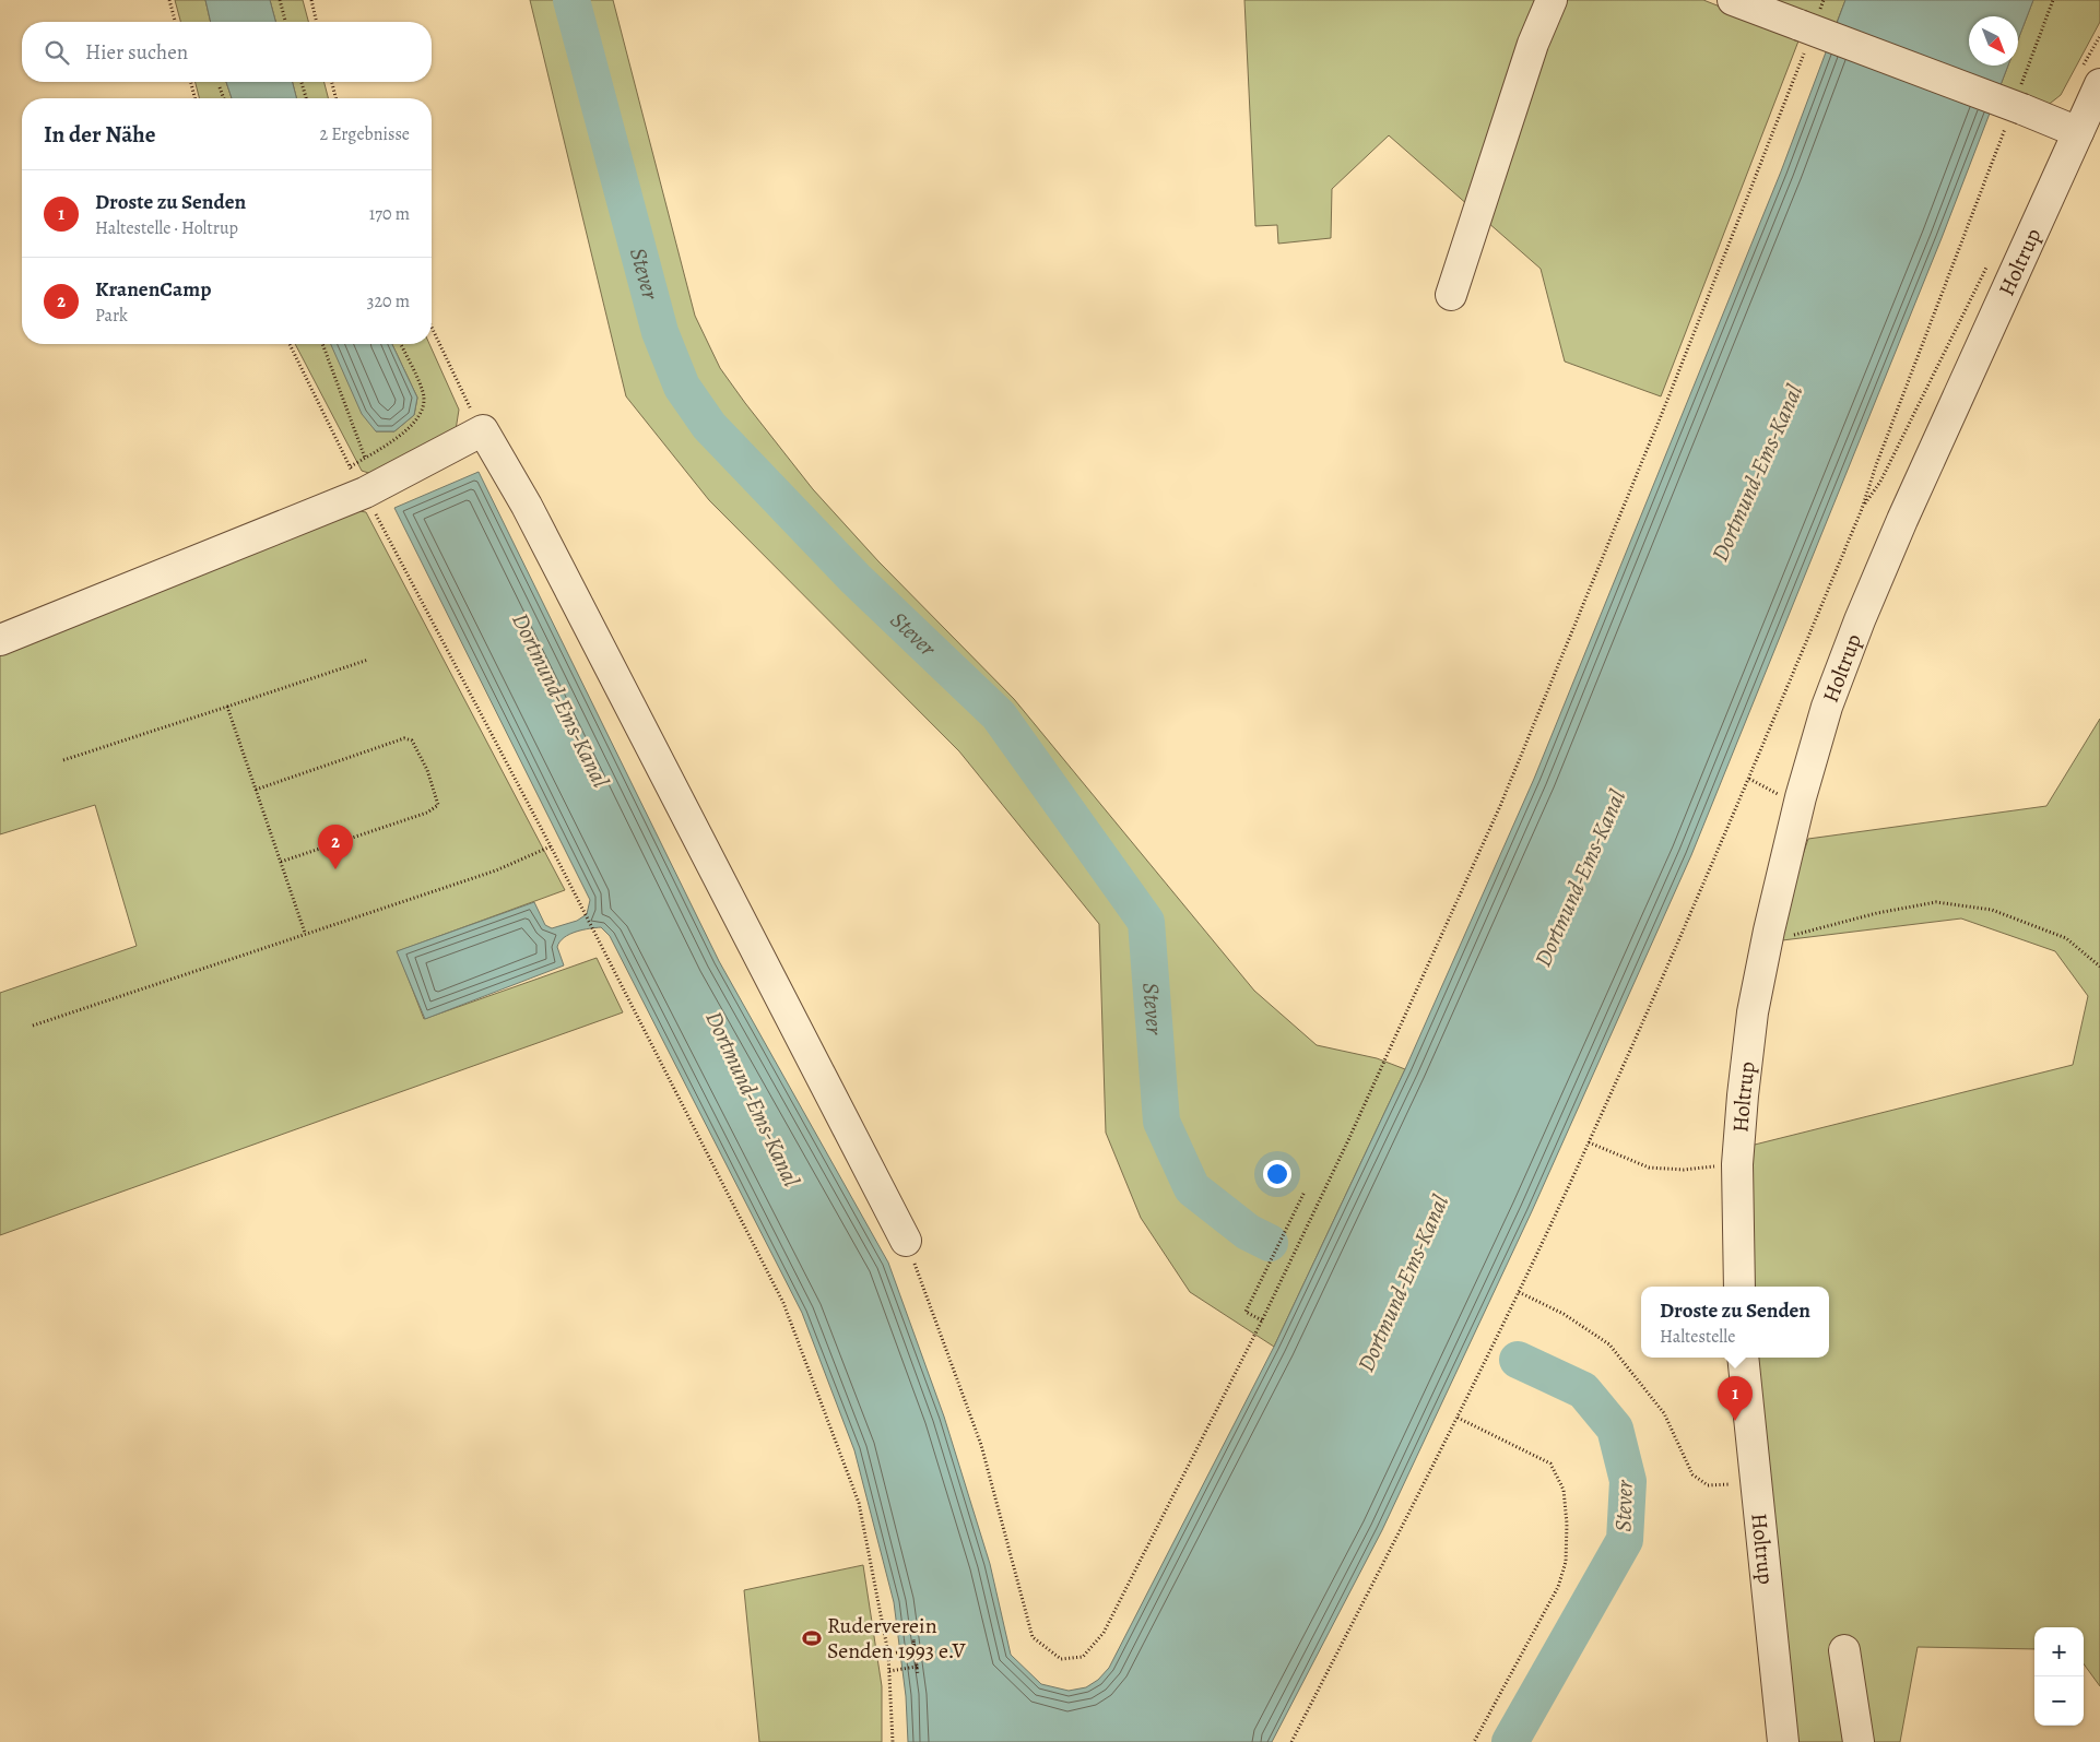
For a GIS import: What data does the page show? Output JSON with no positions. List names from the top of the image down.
{
  "streets": {
    "street": ["Holtrup"]
  },
  "water": ["Stever", "Dortmund-Ems-Kanal"],
  "places": {
    "sports": ["Ruderverein Senden 1993 e.V"]
  },
  "north": "bottom right",
  "page": {
    "search": "Hier suchen",
    "heading": ["In der Nähe", "2 Ergebnisse"],
    "list": [
      {
        "mark": "1",
        "name": "Droste zu Senden",
        "note": "Haltestelle · Holtrup",
        "value": "170 m"
      },
      {
        "mark": "2",
        "name": "KranenCamp",
        "note": "Park",
        "value": "320 m"
      }
    ],
    "pins": ["2", "1"],
    "popup": ["Droste zu Senden", "Haltestelle"],
    "map_buttons": ["+", "−"]
  }
}
